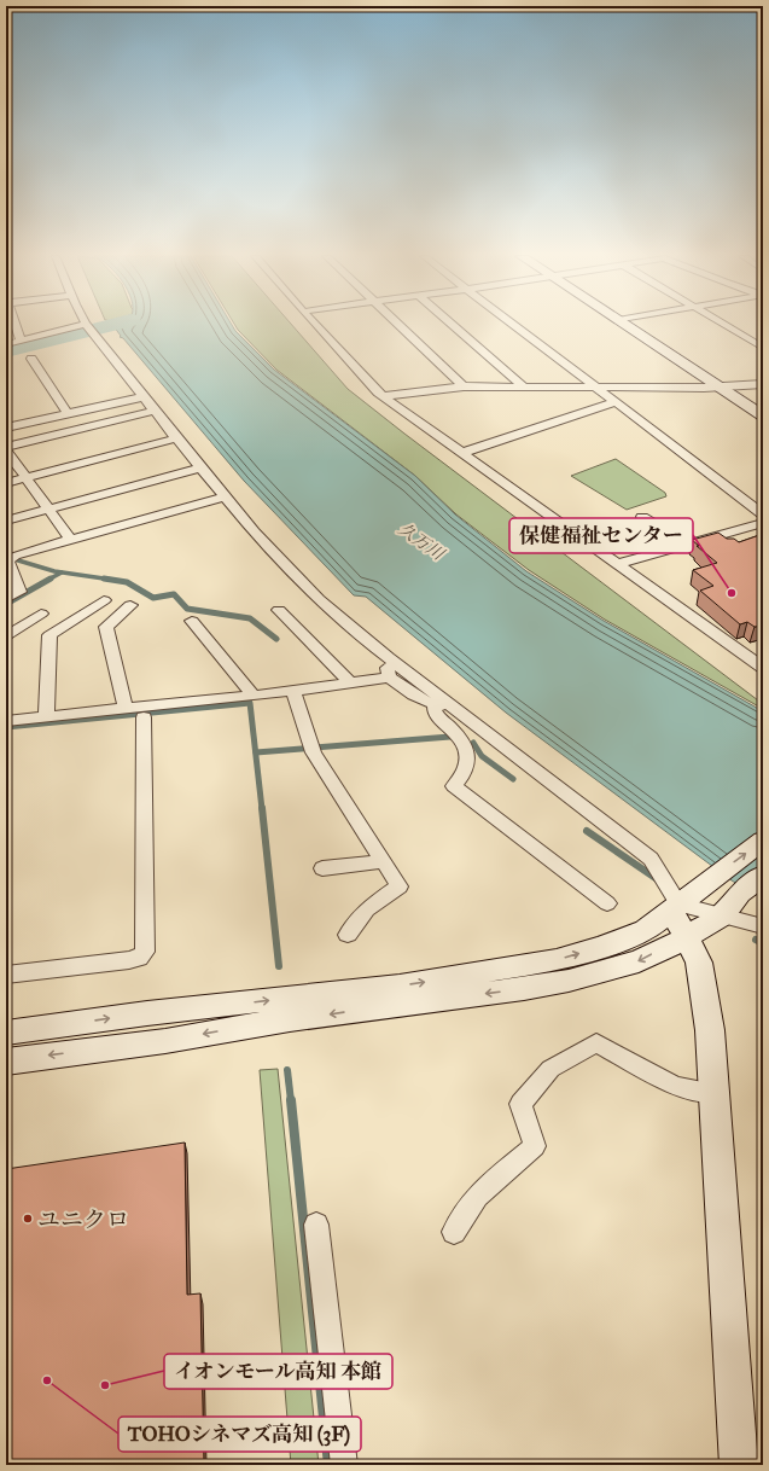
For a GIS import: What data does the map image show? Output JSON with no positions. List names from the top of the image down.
{
  "water": ["久万川"],
  "places": [
    "保健福祉センター",
    "ユニクロ",
    "TOHOシネマズ高知 (3F)",
    "イオンモール高知 本館"
  ]
}
